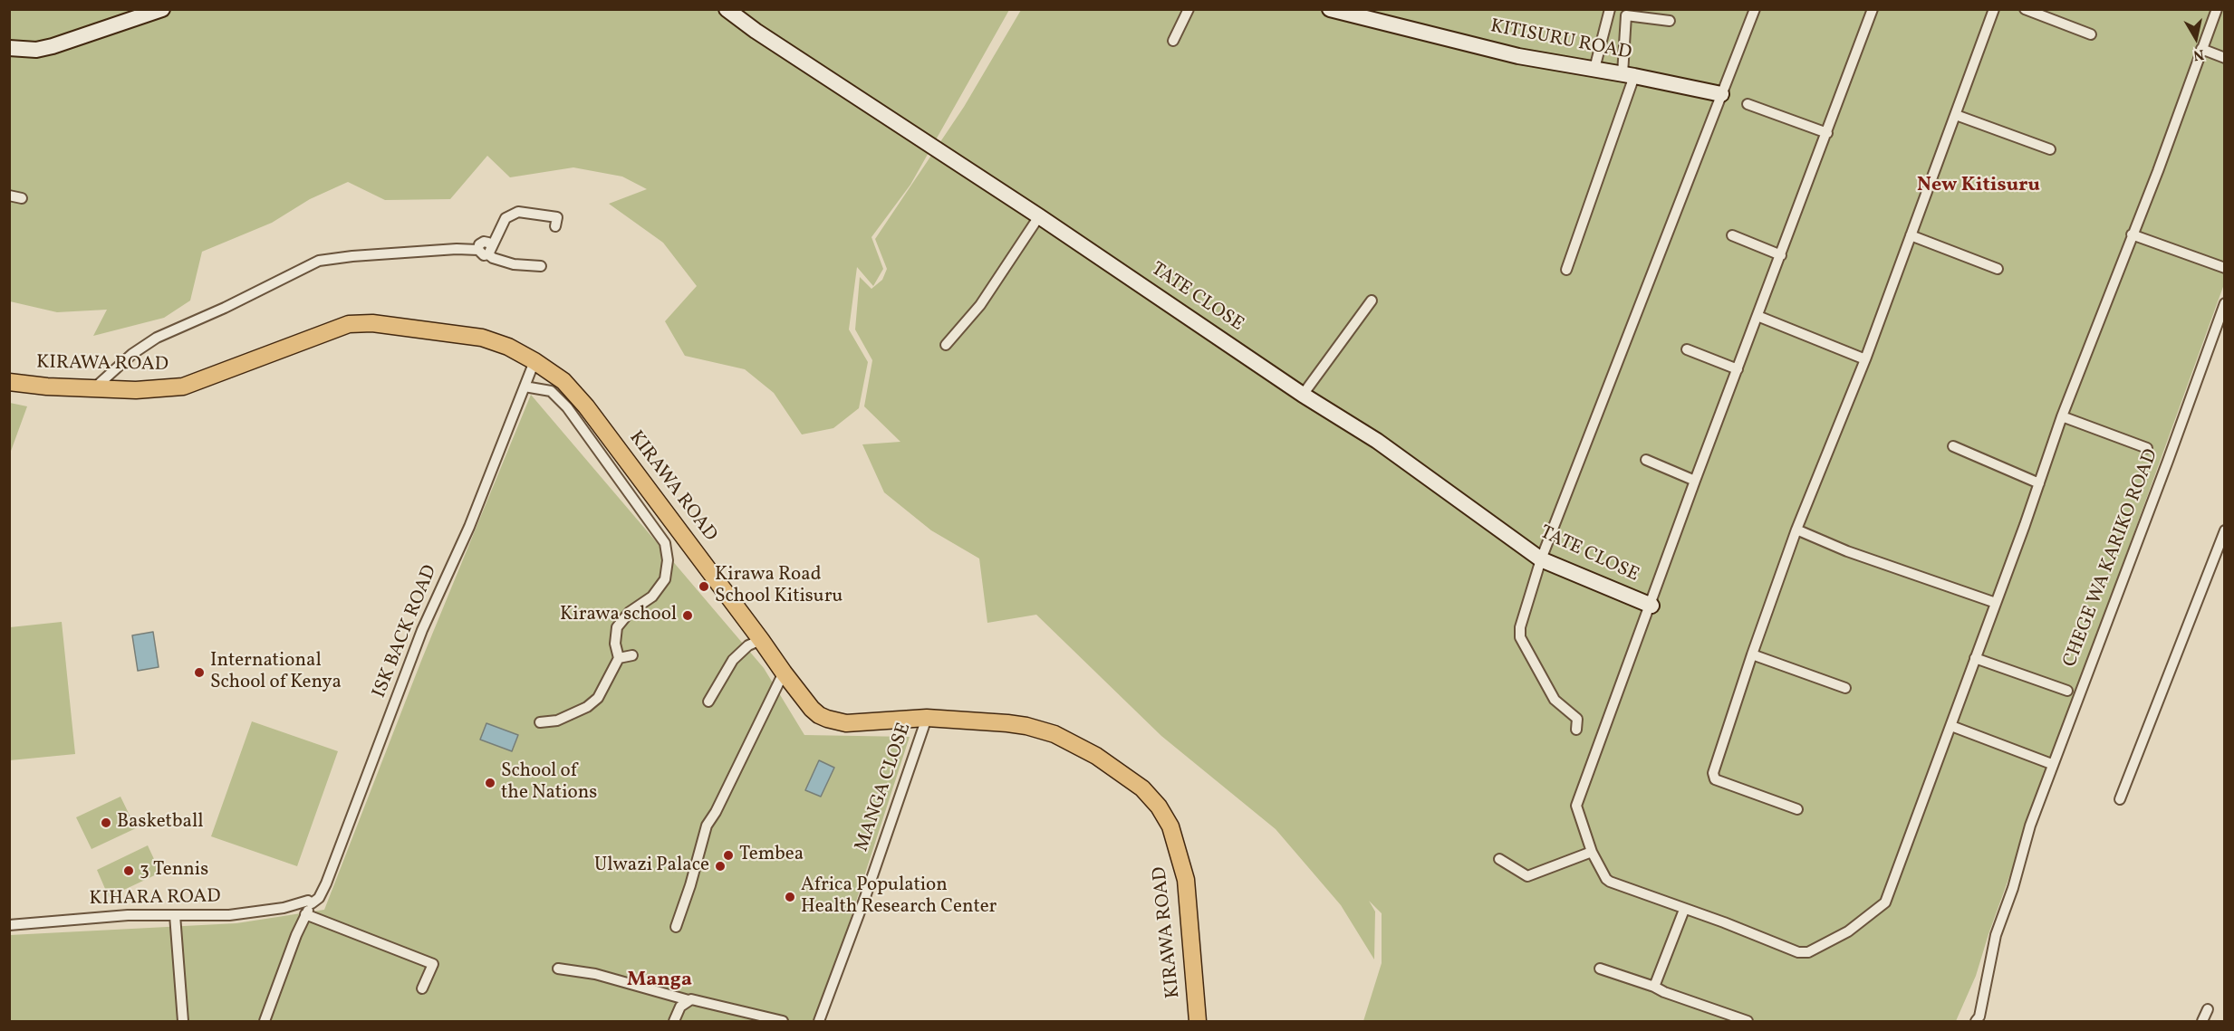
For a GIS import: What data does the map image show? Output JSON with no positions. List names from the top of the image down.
{
  "streets": {
    "main road": ["KIRAWA ROAD"],
    "street": [
      "KITISURU ROAD",
      "TATE CLOSE",
      "CHEGE WA KARIKO ROAD",
      "ISK BACK ROAD",
      "MANGA CLOSE",
      "KIHARA ROAD"
    ]
  },
  "crossings": [
    ["KIRAWA ROAD", "ISK BACK ROAD"],
    ["KIRAWA ROAD", "MANGA CLOSE"],
    ["ISK BACK ROAD", "KIHARA ROAD"]
  ],
  "districts": ["New Kitisuru", "Manga"],
  "places": [
    "Kirawa Road School Kitisuru",
    "Kirawa school",
    "International School of Kenya",
    "School of the Nations",
    "Basketball",
    "Tembea",
    "Ulwazi Palace",
    "3 Tennis",
    "Africa Population Health Research Center"
  ],
  "north": "bottom"
}
